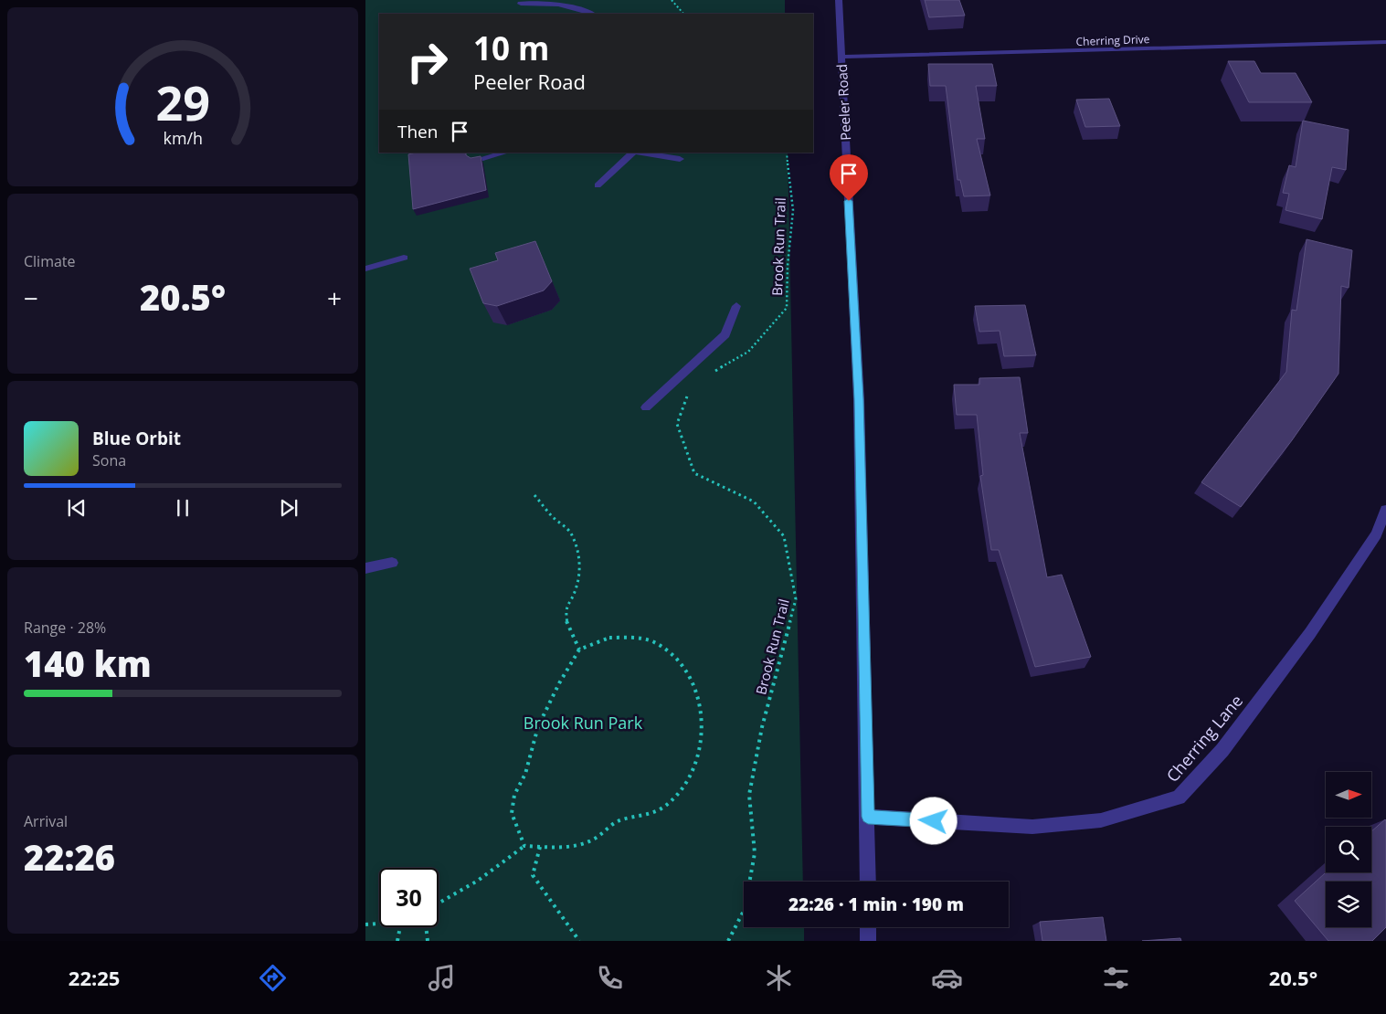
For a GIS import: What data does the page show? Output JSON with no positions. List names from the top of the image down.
{
  "streets": {
    "street": ["Cherring Drive", "Peeler Road", "Cherring Lane"],
    "path": ["Brook Run Trail"]
  },
  "crossings": [
    ["Cherring Drive", "Peeler Road"],
    ["Peeler Road", "Cherring Lane"]
  ],
  "parks": ["Brook Run Park"],
  "north": "right",
  "page": {
    "turn": ["10 m", "Peeler Road"],
    "then": "Then",
    "tile": [
      "Climate",
      ["Range · 28%", "140 km"],
      ["Arrival", "22:26"]
    ],
    "heat": ["−", "20.5°", "+"],
    "song": ["Blue Orbit", "Sona"],
    "limit": "30",
    "trip": "22:26 · 1 min · 190 m",
    "tabs": ["22:25", "20.5°"],
    "gauge": ["29", "km/h"]
  }
}
